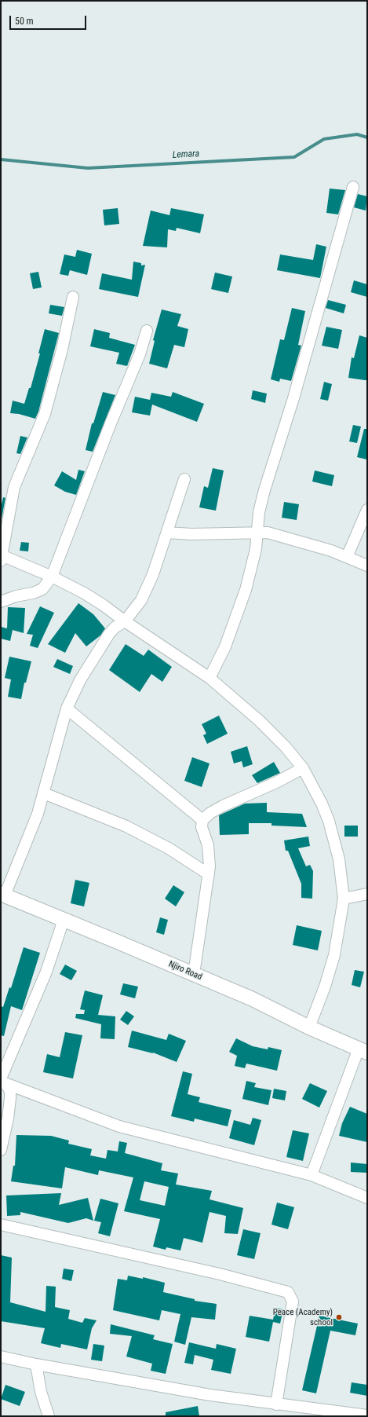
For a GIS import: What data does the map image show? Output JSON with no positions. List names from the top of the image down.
{
  "streets": {
    "street": ["Njiro Road"]
  },
  "water": ["Lemara"],
  "places": ["Peace (Academy) school"],
  "scale_bar": "50 m"
}
